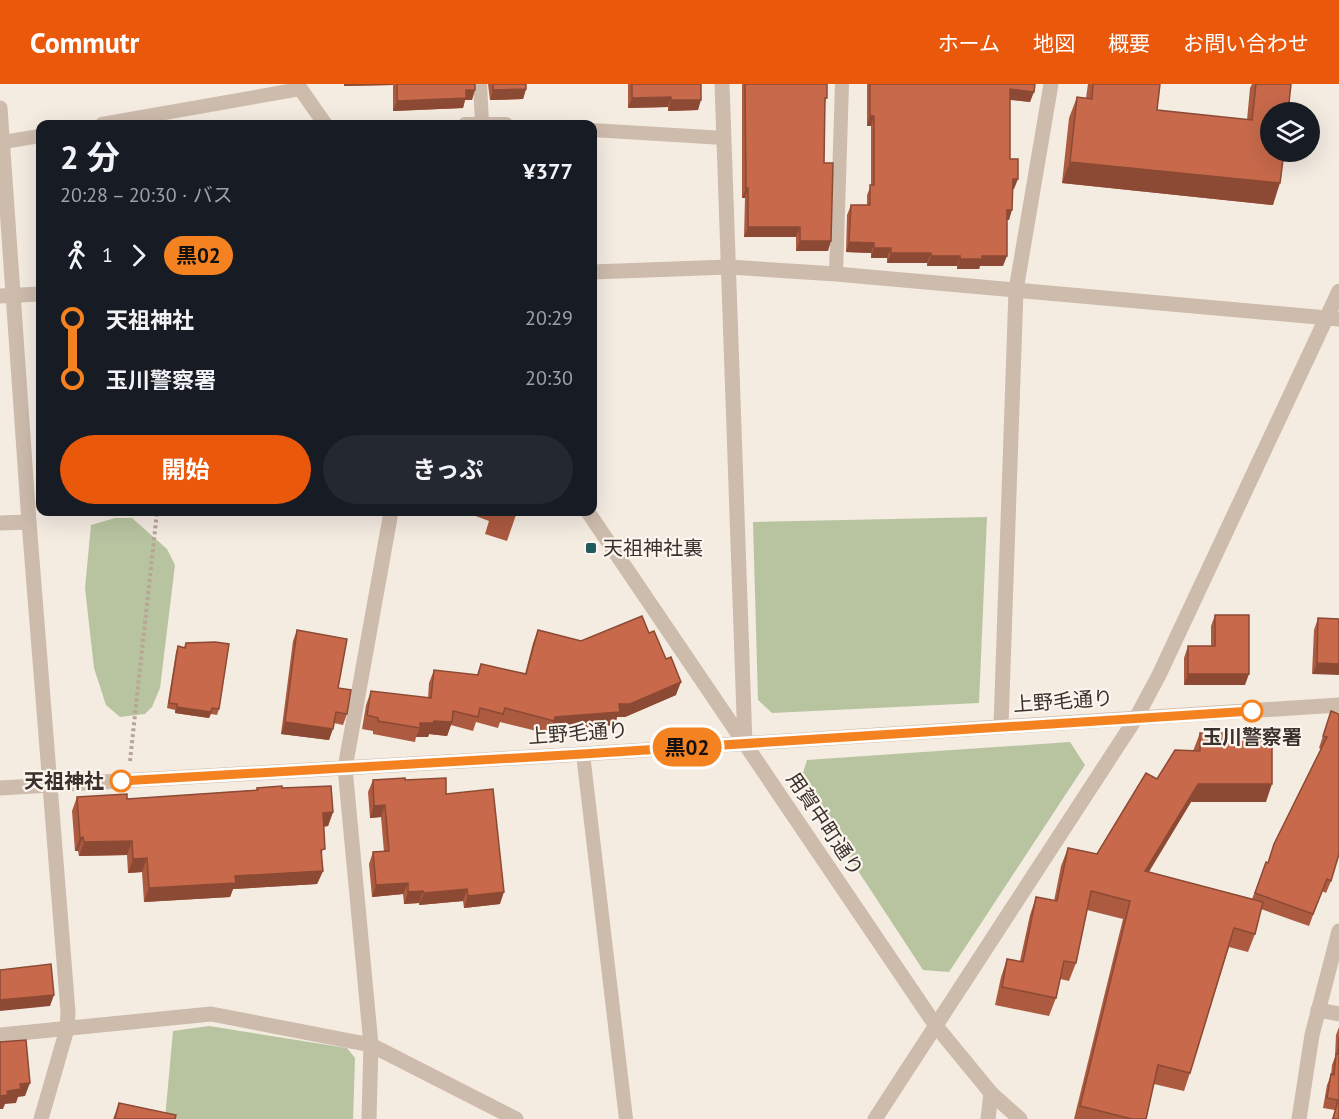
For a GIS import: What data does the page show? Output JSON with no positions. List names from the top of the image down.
{
  "streets": {
    "street": ["上野毛通り", "用賀中町通り"]
  },
  "crossings": [
    ["上野毛通り", "用賀中町通り"]
  ],
  "places": {
    "transit": ["天祖神社裏"],
    "other": ["玉川警察署", "天祖神社"]
  },
  "lines": ["bus line 黒02"],
  "page": {
    "header": "Commutr",
    "nav": [
      "ホーム",
      "地図",
      "概要",
      "お問い合わせ"
    ],
    "on_map": "黒02",
    "heading": ["2 分", "20:28 – 20:30 · バス", "¥377"],
    "legs": ["1", "黒02"],
    "list": [
      {
        "name": "天祖神社",
        "value": "20:29"
      },
      {
        "name": "玉川警察署",
        "value": "20:30"
      }
    ],
    "buttons": ["開始", "きっぷ"]
  }
}
